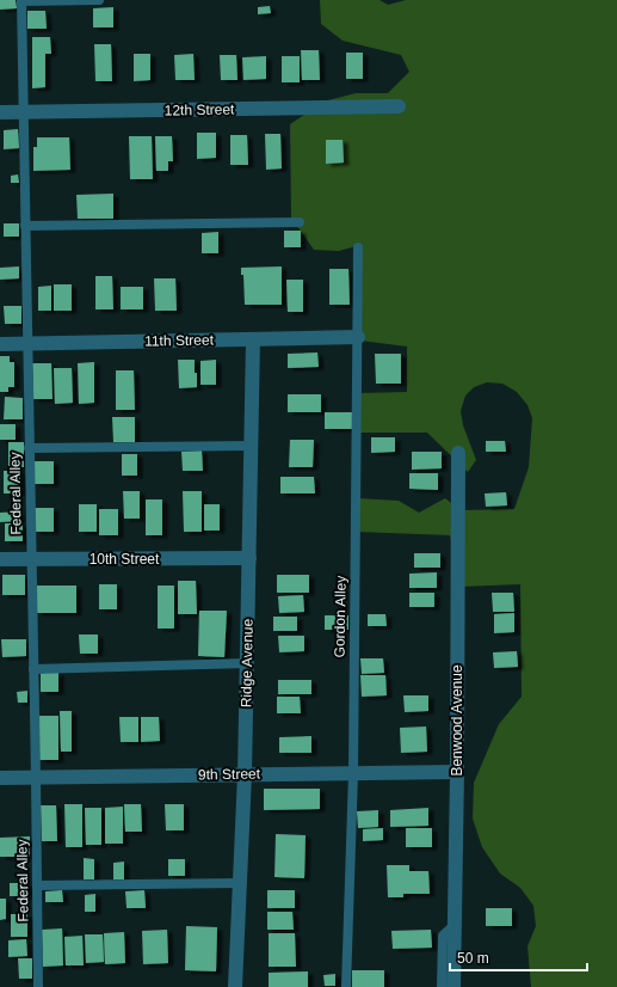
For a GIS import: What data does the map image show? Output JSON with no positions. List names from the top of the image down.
{
  "streets": {
    "street": [
      "12th Street",
      "11th Street",
      "10th Street",
      "Ridge Avenue",
      "Benwood Avenue",
      "9th Street"
    ],
    "lane": ["Federal Alley", "Gordon Alley"]
  },
  "crossings": [
    ["12th Street", "Federal Alley"],
    ["11th Street", "Federal Alley"],
    ["11th Street", "Gordon Alley"],
    ["11th Street", "Ridge Avenue"],
    ["Federal Alley", "10th Street"],
    ["Federal Alley", "9th Street"],
    ["10th Street", "Ridge Avenue"],
    ["Gordon Alley", "9th Street"],
    ["Ridge Avenue", "9th Street"],
    ["Benwood Avenue", "9th Street"]
  ],
  "scale_bar": "50 m"
}
